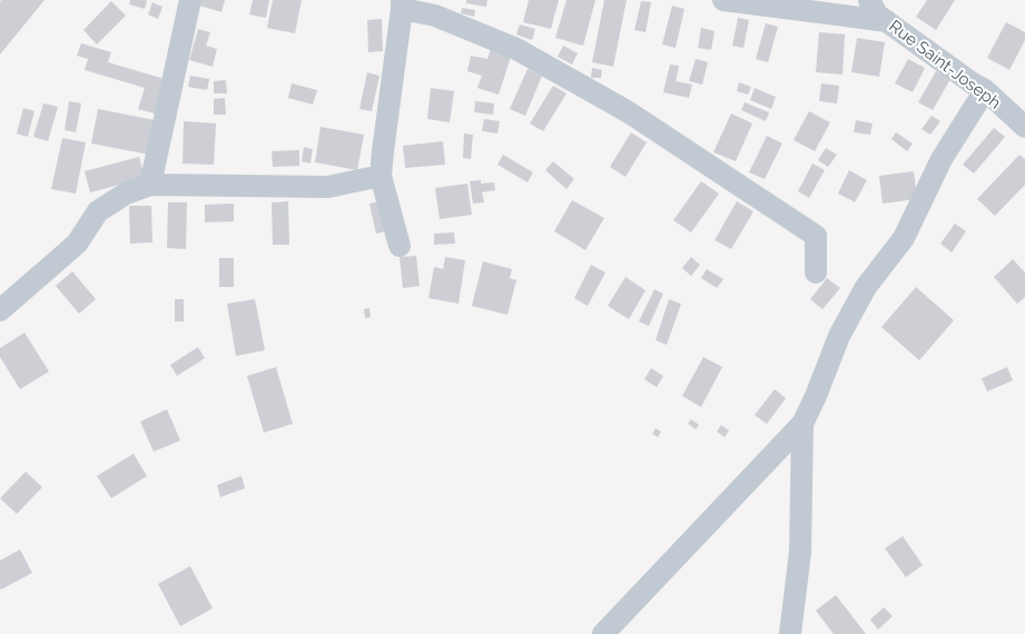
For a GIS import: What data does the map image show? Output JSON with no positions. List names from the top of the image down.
{
  "streets": {
    "street": ["Rue Saint-Joseph"]
  }
}
